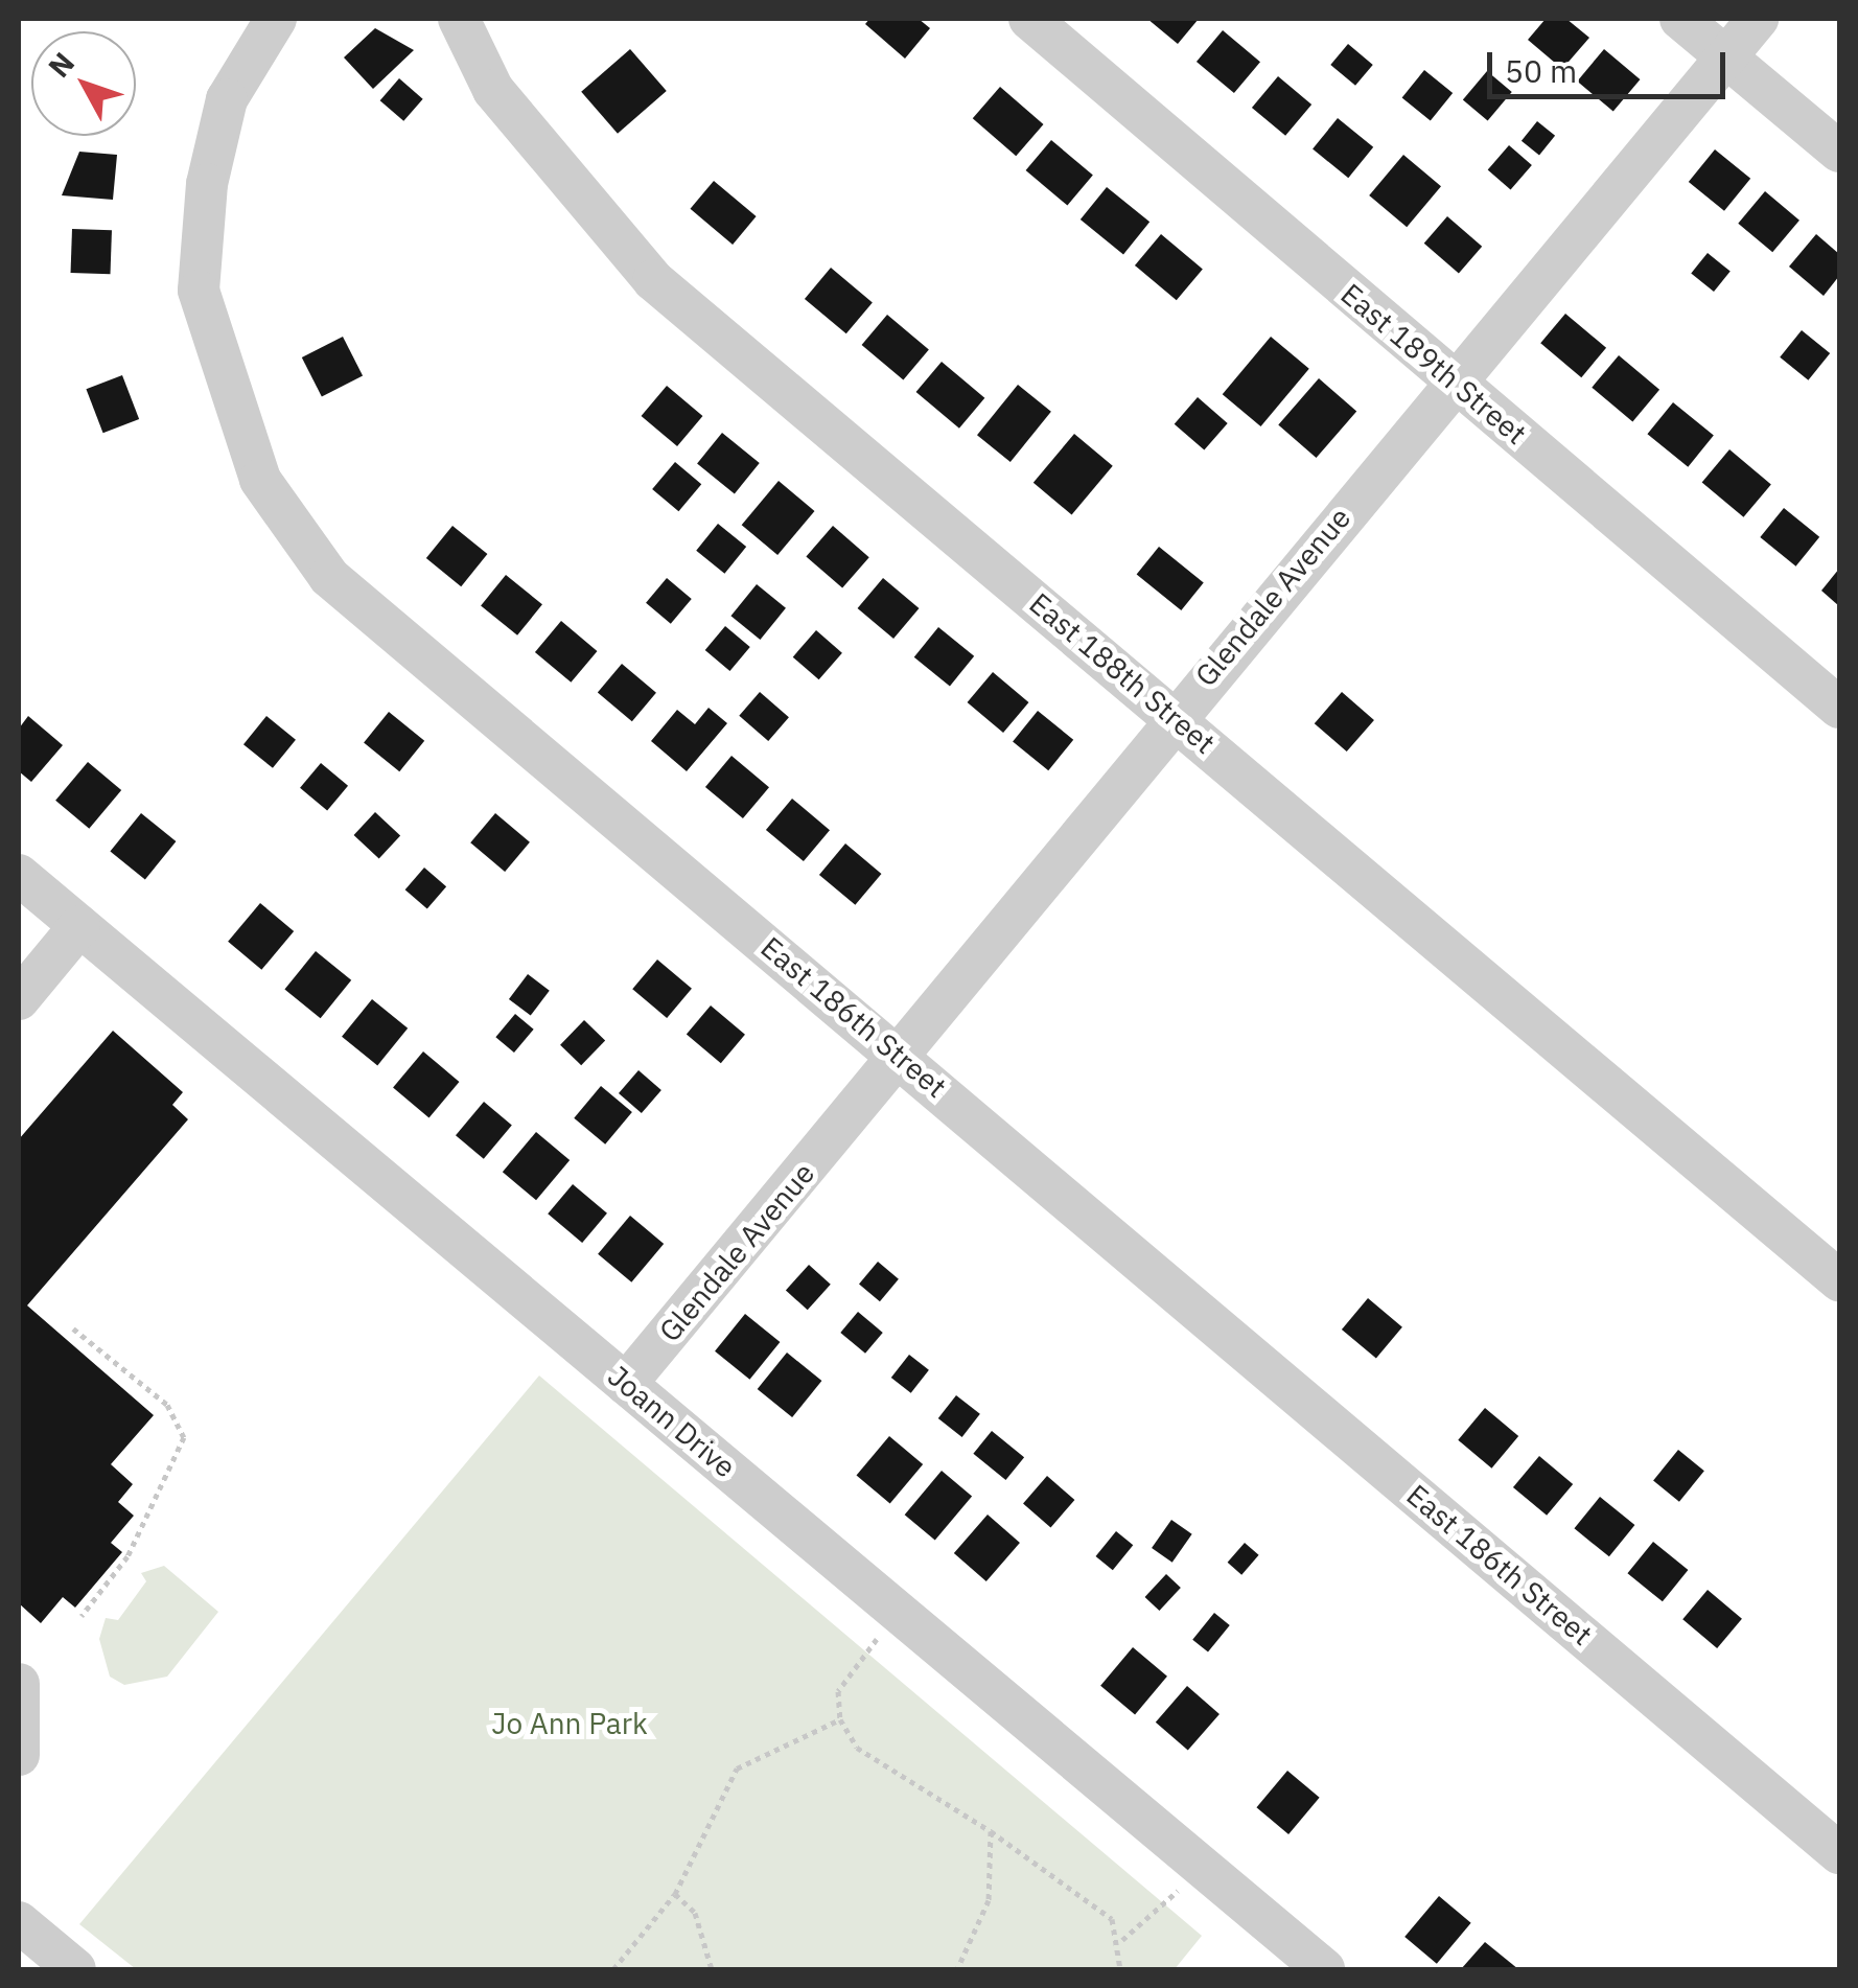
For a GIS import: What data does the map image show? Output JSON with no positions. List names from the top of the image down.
{
  "streets": {
    "street": [
      "East 189th Street",
      "Glendale Avenue",
      "East 188th Street",
      "East 186th Street",
      "Joann Drive"
    ]
  },
  "crossings": [
    ["East 189th Street", "Glendale Avenue"],
    ["Glendale Avenue", "East 188th Street"],
    ["Glendale Avenue", "East 186th Street"],
    ["Glendale Avenue", "Joann Drive"]
  ],
  "parks": ["Jo Ann Park"],
  "scale_bar": "50 m",
  "north": "top left"
}
